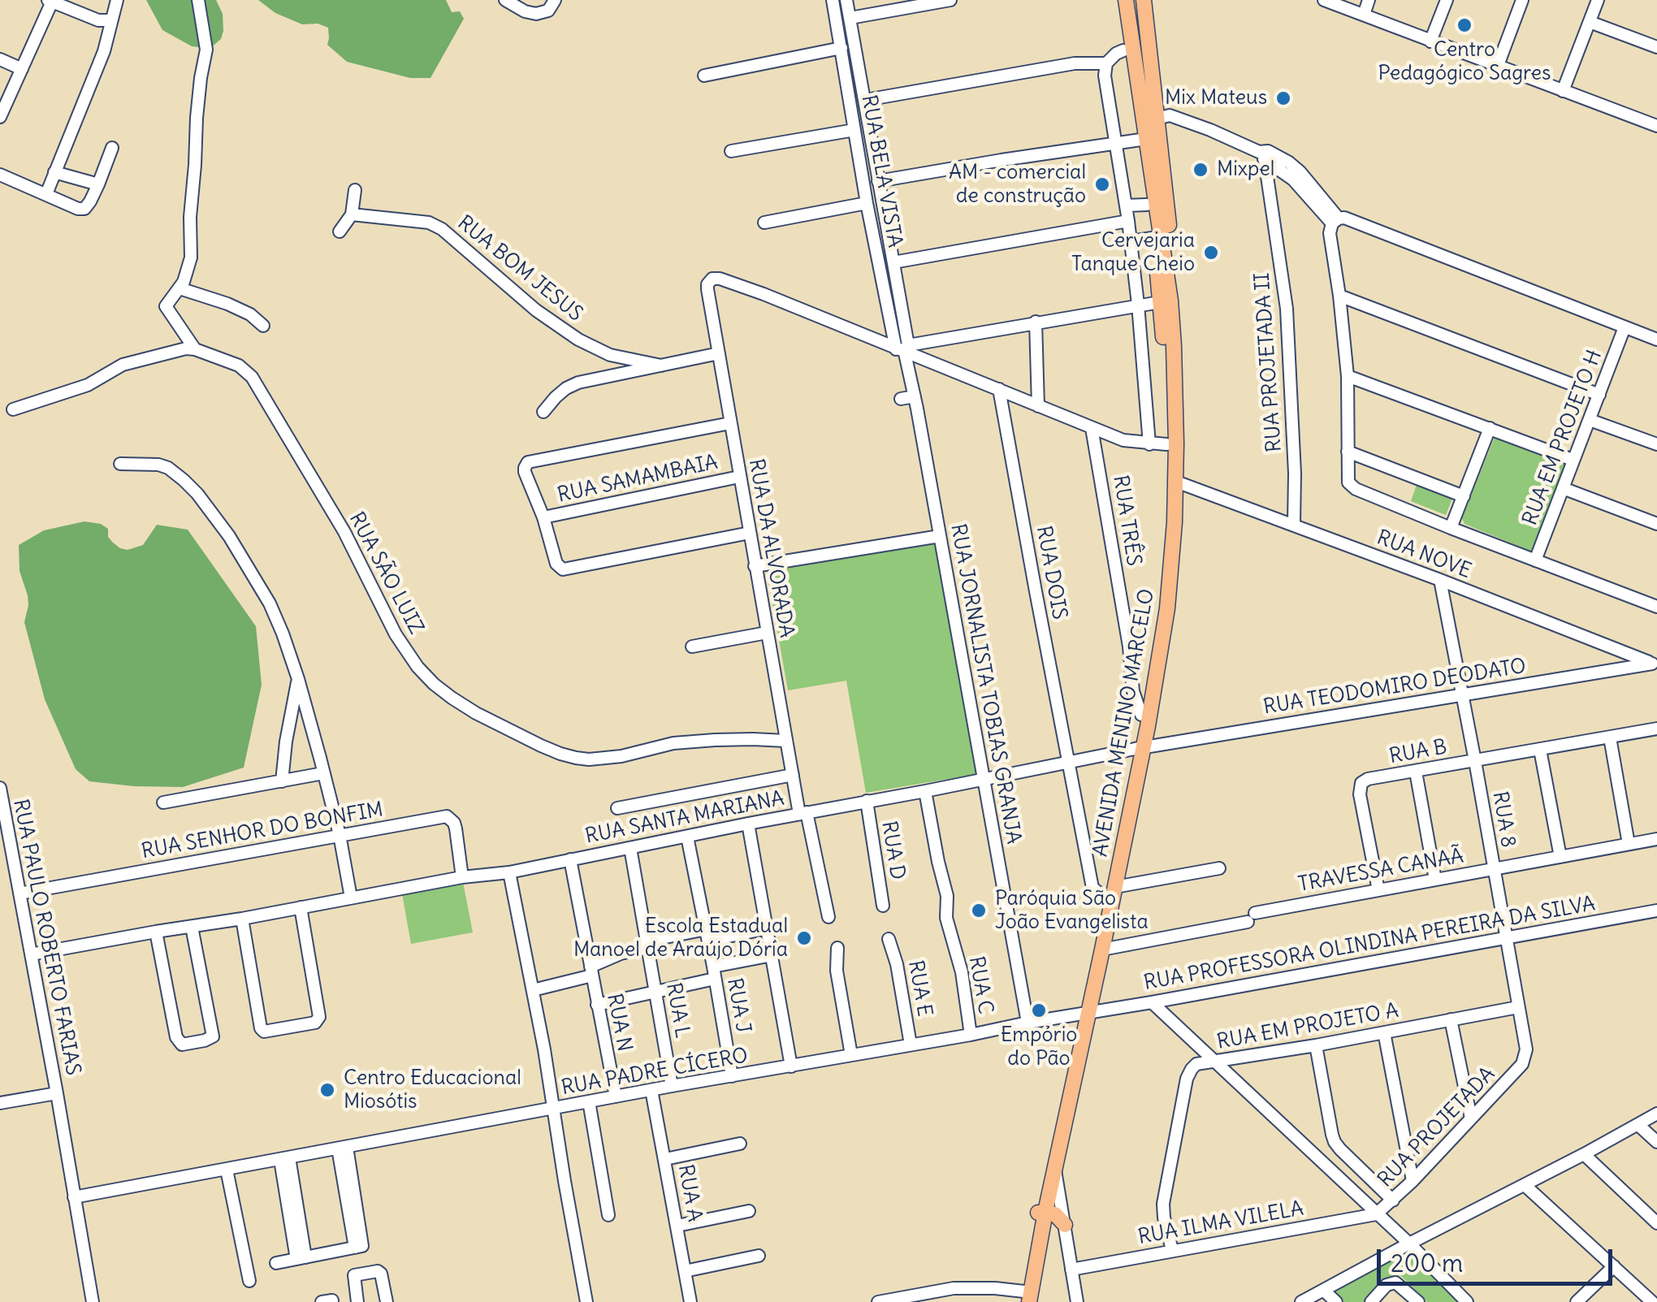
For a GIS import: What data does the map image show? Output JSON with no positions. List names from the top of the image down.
{
  "streets": {
    "main road": ["AVENIDA MENINO MARCELO"],
    "street": [
      "RUA BELA VISTA",
      "RUA BOM JESUS",
      "RUA PROJETADA II",
      "RUA EM PROJETO H",
      "RUA SAMAMBAIA",
      "RUA TRÊS",
      "RUA DA ALVORADA",
      "RUA NOVE",
      "RUA DOIS",
      "RUA SÃO LUIZ",
      "RUA JORNALISTA TOBIAS GRANJA",
      "RUA TEODOMIRO DEODATO",
      "RUA B",
      "RUA SANTA MARIANA",
      "RUA 8",
      "RUA SENHOR DO BONFIM",
      "RUA D",
      "TRAVESSA CANAÃ",
      "RUA PAULO ROBERTO FARIAS",
      "RUA PROFESSORA OLINDINA PEREIRA DA SILVA",
      "RUA C",
      "RUA E",
      "RUA J",
      "RUA L",
      "RUA N",
      "RUA EM PROJETO A",
      "RUA PADRE CÍCERO",
      "RUA PROJETADA",
      "RUA A",
      "RUA ILMA VILELA"
    ]
  },
  "crossings": [
    ["RUA BELA VISTA", "RUA DA ALVORADA"],
    ["RUA BELA VISTA", "RUA JORNALISTA TOBIAS GRANJA"],
    ["RUA PROJETADA II", "RUA NOVE"],
    ["RUA SAMAMBAIA", "RUA DA ALVORADA"],
    ["RUA TRÊS", "AVENIDA MENINO MARCELO"],
    ["RUA DA ALVORADA", "RUA SÃO LUIZ"],
    ["RUA DA ALVORADA", "RUA JORNALISTA TOBIAS GRANJA"],
    ["RUA DA ALVORADA", "RUA SANTA MARIANA"],
    ["RUA NOVE", "RUA TEODOMIRO DEODATO"],
    ["RUA NOVE", "AVENIDA MENINO MARCELO"],
    ["RUA NOVE", "RUA 8"],
    ["RUA DOIS", "RUA SANTA MARIANA"],
    ["RUA JORNALISTA TOBIAS GRANJA", "RUA SANTA MARIANA"],
    ["RUA JORNALISTA TOBIAS GRANJA", "RUA PADRE CÍCERO"],
    ["RUA TEODOMIRO DEODATO", "AVENIDA MENINO MARCELO"],
    ["RUA TEODOMIRO DEODATO", "RUA SANTA MARIANA"],
    ["RUA TEODOMIRO DEODATO", "RUA 8"],
    ["AVENIDA MENINO MARCELO", "RUA SANTA MARIANA"],
    ["AVENIDA MENINO MARCELO", "TRAVESSA CANAÃ"],
    ["AVENIDA MENINO MARCELO", "RUA PROFESSORA OLINDINA PEREIRA DA SILVA"],
    ["AVENIDA MENINO MARCELO", "RUA PADRE CÍCERO"],
    ["RUA B", "RUA 8"],
    ["RUA B", "TRAVESSA CANAÃ"],
    ["RUA SANTA MARIANA", "RUA SENHOR DO BONFIM"],
    ["RUA SANTA MARIANA", "RUA D"],
    ["RUA SANTA MARIANA", "RUA PAULO ROBERTO FARIAS"],
    ["RUA SANTA MARIANA", "RUA C"],
    ["RUA SANTA MARIANA", "RUA J"],
    ["RUA SANTA MARIANA", "RUA L"],
    ["RUA SANTA MARIANA", "RUA N"],
    ["RUA 8", "TRAVESSA CANAÃ"],
    ["RUA 8", "RUA PROFESSORA OLINDINA PEREIRA DA SILVA"],
    ["RUA 8", "RUA EM PROJETO A"],
    ["RUA 8", "RUA PROJETADA"],
    ["RUA SENHOR DO BONFIM", "RUA PAULO ROBERTO FARIAS"],
    ["RUA PAULO ROBERTO FARIAS", "RUA PADRE CÍCERO"],
    ["RUA PROFESSORA OLINDINA PEREIRA DA SILVA", "RUA PADRE CÍCERO"],
    ["RUA C", "RUA PADRE CÍCERO"],
    ["RUA E", "RUA PADRE CÍCERO"],
    ["RUA J", "RUA PADRE CÍCERO"],
    ["RUA L", "RUA PADRE CÍCERO"],
    ["RUA N", "RUA PADRE CÍCERO"],
    ["RUA EM PROJETO A", "RUA ILMA VILELA"],
    ["RUA PADRE CÍCERO", "RUA A"],
    ["RUA PROJETADA", "RUA ILMA VILELA"]
  ],
  "places": [
    "Centro Pedagógico Sagres",
    "Mix Mateus",
    "Mixpel",
    "AM - comercial de construção",
    "Cervejaria Tanque Cheio",
    "Paróquia São João Evangelista",
    "Escola Estadual Manoel de Araújo Dória",
    "Empório do Pão",
    "Centro Educacional Miosótis"
  ],
  "scale_bar": "200 m"
}
